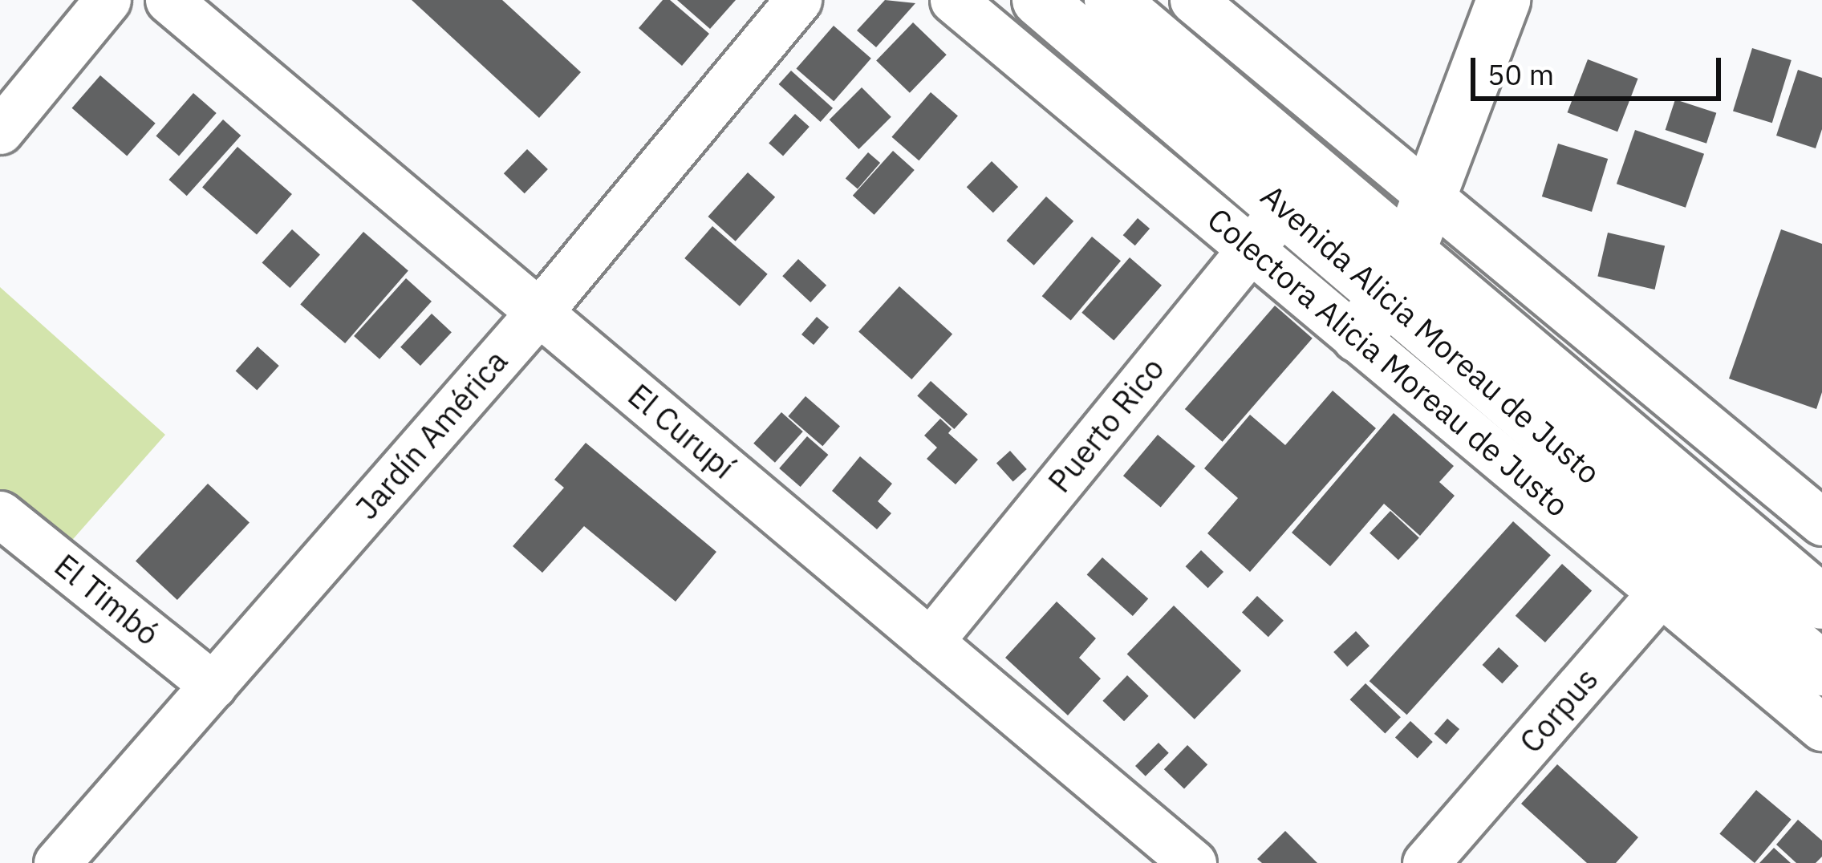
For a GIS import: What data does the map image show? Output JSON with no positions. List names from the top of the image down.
{
  "streets": {
    "main road": ["Avenida Alicia Moreau de Justo"],
    "street": [
      "Colectora Alicia Moreau de Justo",
      "Puerto Rico",
      "El Curupí",
      "Jardín América",
      "El Timbó",
      "Corpus"
    ]
  },
  "crossings": [
    ["Avenida Alicia Moreau de Justo", "Colectora Alicia Moreau de Justo"],
    ["Avenida Alicia Moreau de Justo", "Puerto Rico"],
    ["Avenida Alicia Moreau de Justo", "Corpus"],
    ["Colectora Alicia Moreau de Justo", "Puerto Rico"],
    ["Puerto Rico", "El Curupí"],
    ["El Curupí", "Jardín América"],
    ["Jardín América", "El Timbó"]
  ],
  "scale_bar": "50 m"
}
